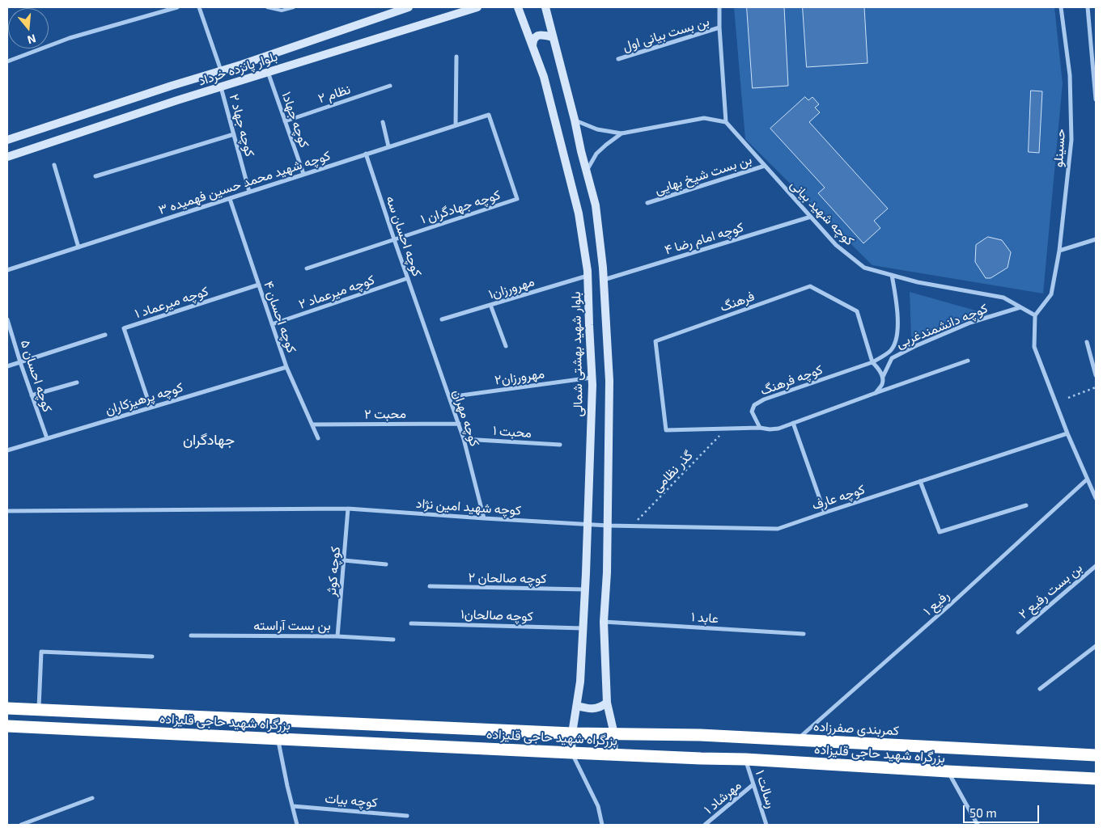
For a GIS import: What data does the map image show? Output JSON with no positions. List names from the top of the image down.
{
  "streets": {
    "highway": ["بزرگراه شهید حاجی قلیزاده", "کمربندی صفرزاده"],
    "main road": ["بلوار پانزده خرداد", "بلوار شهید بهشتی شمالی"],
    "street": [
      "بن بست بیانی اول",
      "نظام ۲",
      "کوچه جهاد۱",
      "کوچه جهاد ۲",
      "حسینلو",
      "بن بست شیخ بهایی",
      "کوچه شهید محمد حسین فهمیده ۳",
      "کوچه جهادگران ۱",
      "کوچه شهید بیانی",
      "کوچه احسان سه",
      "کوچه امام رضا ۴",
      "مهرورزان۱",
      "کوچه میرعماد ۲",
      "فرهنگ",
      "کوچه میرعماد ۱",
      "کوچه احسان ۴",
      "کوچه دانشمندغربی",
      "کوچه احسان ۵",
      "مهرورزان۲",
      "کوچه فرهنگ",
      "کوچه پرهیزکاران",
      "محبت ۲",
      "کوچه مهران",
      "محبت ۱",
      "کوچه عارف",
      "کوچه شهید امین نژاد",
      "کوچه کوثر",
      "کوچه صالحان ۲",
      "بن بست رفیع ۲",
      "رفیع ۱",
      "کوچه صالحان۱",
      "عابد ۱",
      "بن بست آراسته",
      "رسالت ۱",
      "مهرشاد ۱",
      "کوچه بیات"
    ],
    "path": ["گذر نظامی"]
  },
  "crossings": [
    ["بلوار پانزده خرداد", "کوچه جهاد۱"],
    ["بلوار پانزده خرداد", "کوچه جهاد ۲"],
    ["نظام ۲", "کوچه جهاد۱"],
    ["کوچه جهاد۱", "کوچه شهید محمد حسین فهمیده ۳"],
    ["کوچه جهاد ۲", "کوچه شهید محمد حسین فهمیده ۳"],
    ["حسینلو", "کوچه شهید بیانی"],
    ["بن بست شیخ بهایی", "کوچه شهید بیانی"],
    ["کوچه شهید محمد حسین فهمیده ۳", "کوچه جهادگران ۱"],
    ["کوچه شهید محمد حسین فهمیده ۳", "کوچه احسان سه"],
    ["کوچه شهید محمد حسین فهمیده ۳", "کوچه احسان ۴"],
    ["کوچه جهادگران ۱", "کوچه احسان سه"],
    ["کوچه شهید بیانی", "کوچه امام رضا ۴"],
    ["کوچه شهید بیانی", "کوچه دانشمندغربی"],
    ["کوچه احسان سه", "کوچه میرعماد ۲"],
    ["کوچه احسان سه", "کوچه مهران"],
    ["مهرورزان۱", "بلوار شهید بهشتی شمالی"],
    ["کوچه میرعماد ۲", "کوچه احسان ۴"],
    ["فرهنگ", "کوچه فرهنگ"],
    ["فرهنگ", "گذر نظامی"],
    ["کوچه میرعماد ۱", "کوچه احسان ۴"],
    ["کوچه میرعماد ۱", "کوچه پرهیزکاران"],
    ["کوچه احسان ۴", "کوچه پرهیزکاران"],
    ["کوچه احسان ۴", "محبت ۲"],
    ["بلوار شهید بهشتی شمالی", "مهرورزان۲"],
    ["بلوار شهید بهشتی شمالی", "کوچه شهید امین نژاد"],
    ["بلوار شهید بهشتی شمالی", "کوچه صالحان ۲"],
    ["بلوار شهید بهشتی شمالی", "کوچه صالحان۱"],
    ["بلوار شهید بهشتی شمالی", "بزرگراه شهید حاجی قلیزاده"],
    ["کوچه احسان ۵", "کوچه پرهیزکاران"],
    ["مهرورزان۲", "کوچه مهران"],
    ["محبت ۲", "کوچه مهران"],
    ["کوچه مهران", "محبت ۱"],
    ["کوچه مهران", "کوچه شهید امین نژاد"],
    ["گذر نظامی", "کوچه عارف"],
    ["کوچه عارف", "کوچه شهید امین نژاد"],
    ["کوچه شهید امین نژاد", "کوچه کوثر"],
    ["کوچه کوثر", "بن بست آراسته"],
    ["رفیع ۱", "کمربندی صفرزاده"],
    ["بزرگراه شهید حاجی قلیزاده", "کمربندی صفرزاده"],
    ["بزرگراه شهید حاجی قلیزاده", "رسالت ۱"],
    ["رسالت ۱", "مهرشاد ۱"]
  ],
  "districts": ["جهادگران"],
  "scale_bar": "50 m",
  "north": "bottom"
}
